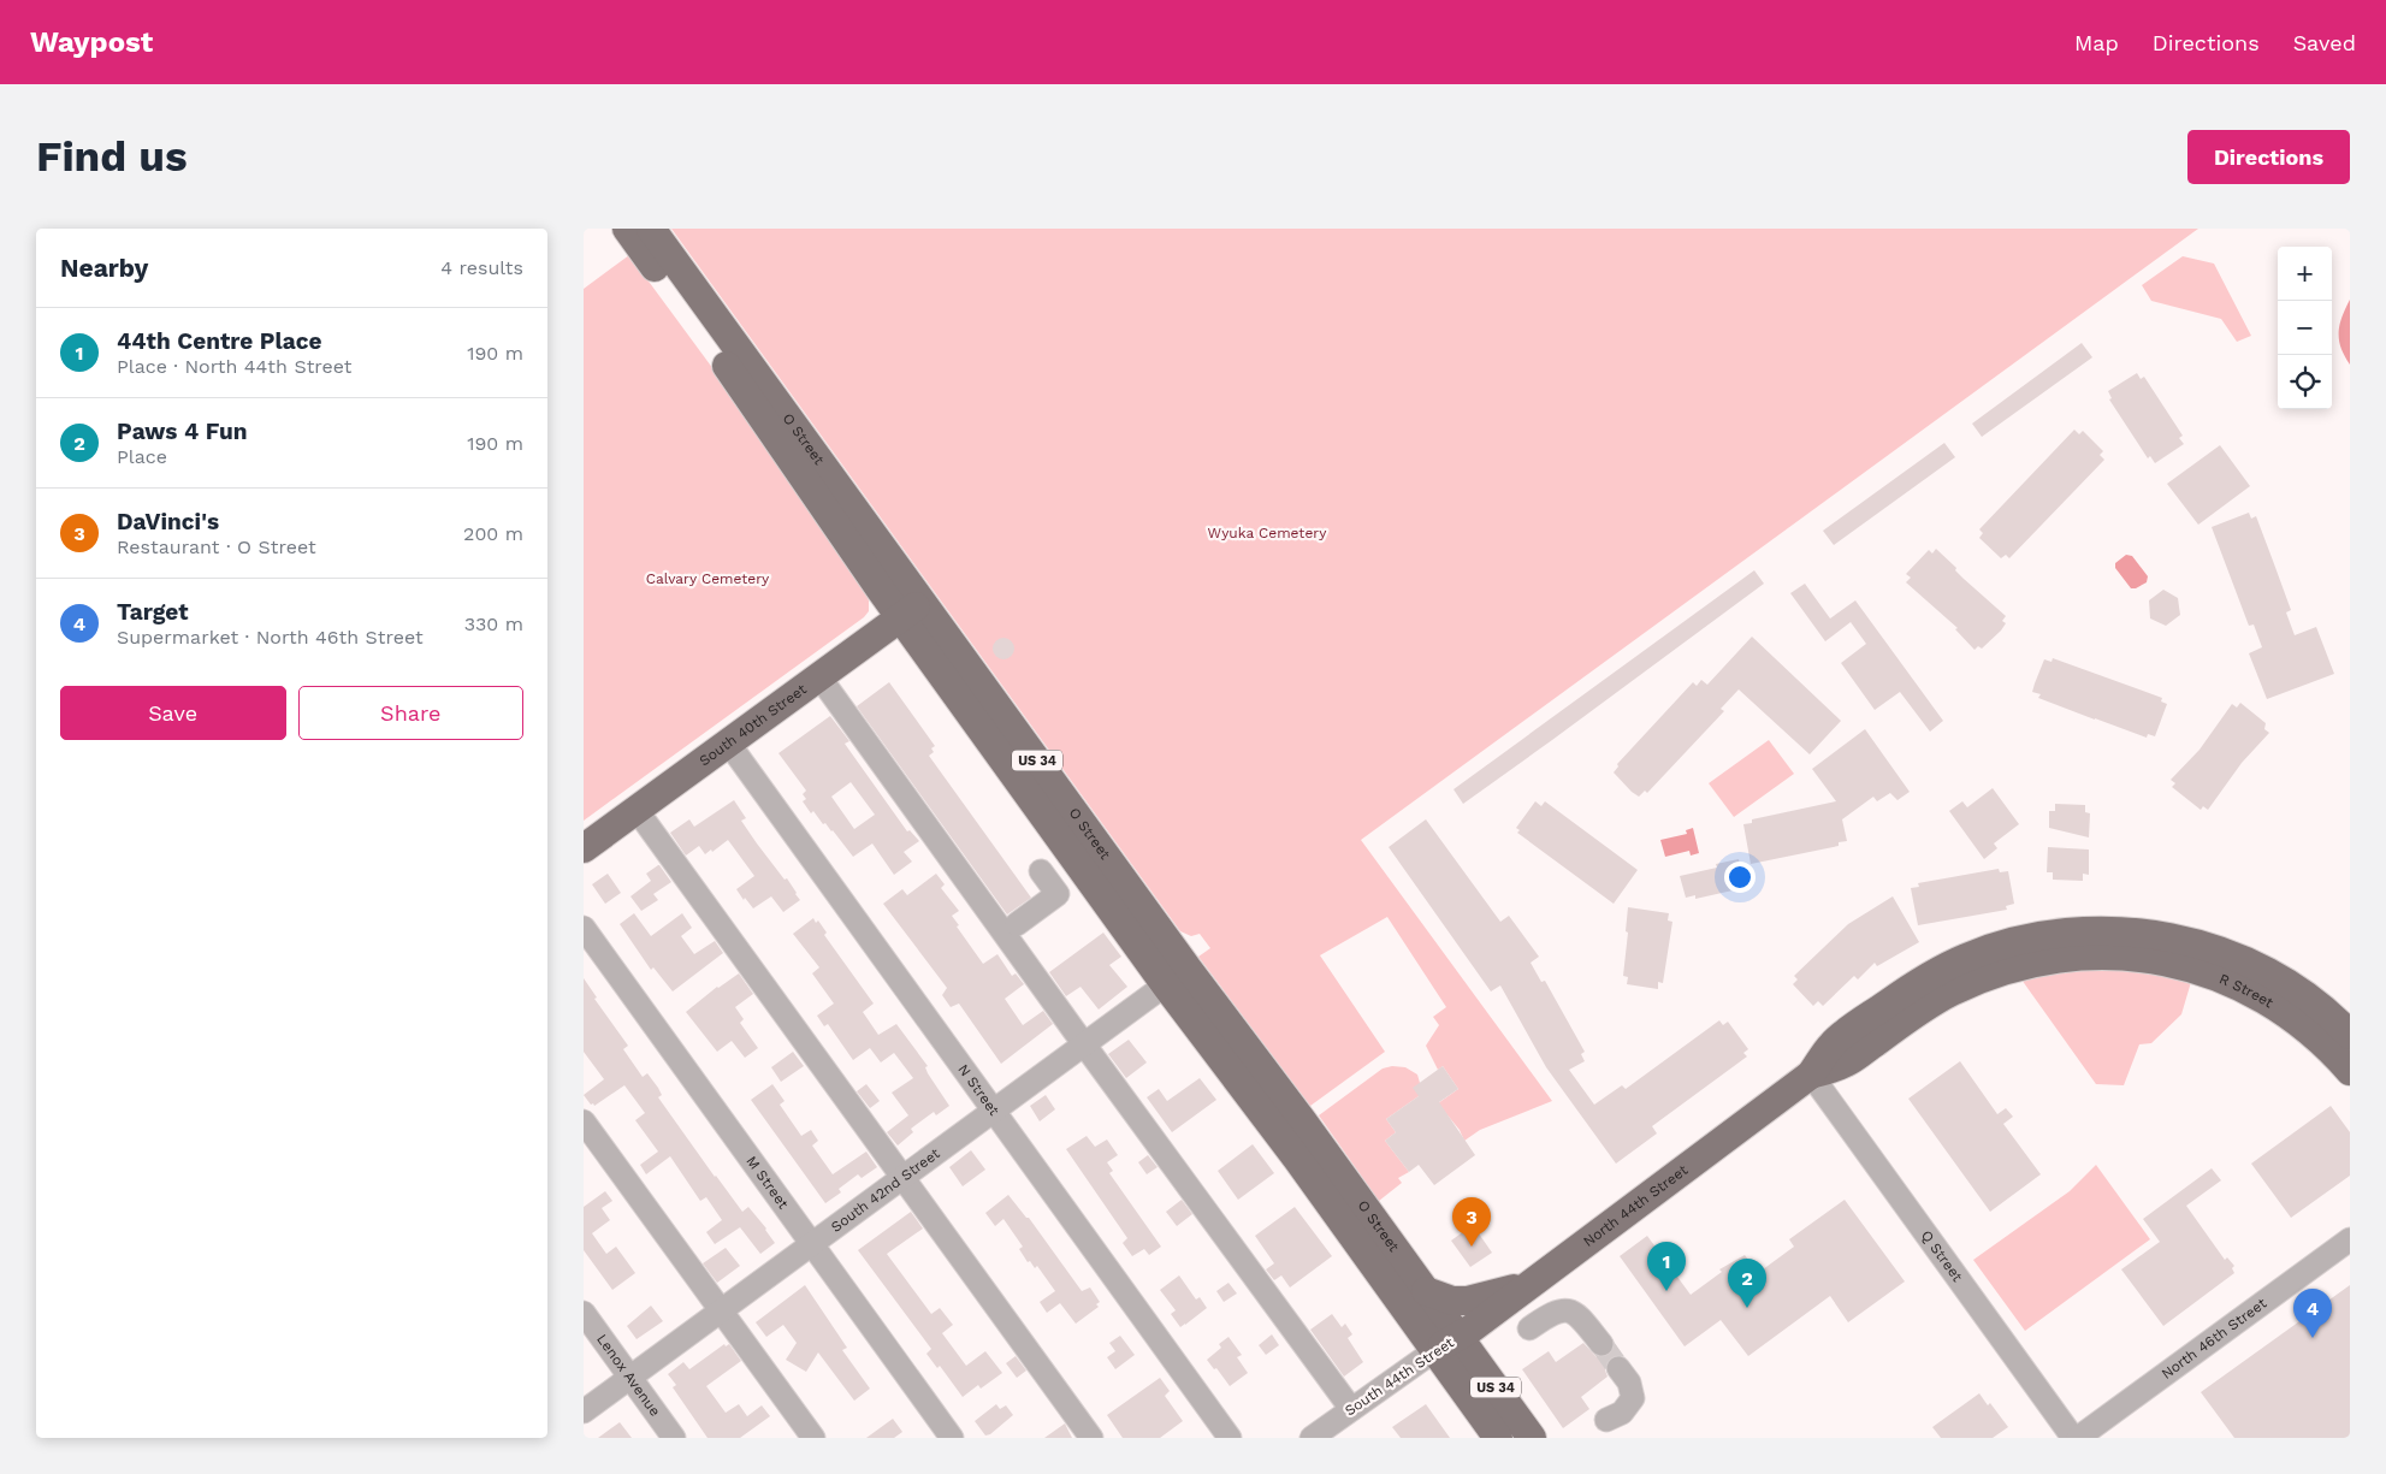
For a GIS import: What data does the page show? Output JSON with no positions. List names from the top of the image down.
{
  "streets": {
    "main road": [
      "O Street",
      "South 40th Street",
      "US 34",
      "R Street",
      "North 44th Street"
    ],
    "street": [
      "N Street",
      "M Street",
      "South 42nd Street",
      "Q Street",
      "North 46th Street",
      "Lenox Avenue",
      "South 44th Street"
    ]
  },
  "crossings": [
    ["O Street", "South 40th Street"],
    ["O Street", "South 42nd Street"],
    ["O Street", "North 44th Street"],
    ["O Street", "South 44th Street"],
    ["South 40th Street", "N Street"],
    ["R Street", "North 44th Street"],
    ["N Street", "South 42nd Street"],
    ["M Street", "South 42nd Street"],
    ["South 42nd Street", "Lenox Avenue"],
    ["North 44th Street", "Q Street"],
    ["North 44th Street", "South 44th Street"]
  ],
  "parks": ["Wyuka Cemetery", "Calvary Cemetery"],
  "page": {
    "header": "Waypost",
    "nav": ["Map", "Directions", "Saved"],
    "buttons": [
      "Directions",
      ["Save", "Share"]
    ],
    "title": "Find us",
    "heading": ["Nearby", "4 results"],
    "map_buttons": ["+", "−"],
    "list": [
      {
        "mark": "1",
        "name": "44th Centre Place",
        "note": "Place · North 44th Street",
        "value": "190 m"
      },
      {
        "mark": "2",
        "name": "Paws 4 Fun",
        "note": "Place",
        "value": "190 m"
      },
      {
        "mark": "3",
        "name": "DaVinci's",
        "note": "Restaurant · O Street",
        "value": "200 m"
      },
      {
        "mark": "4",
        "name": "Target",
        "note": "Supermarket · North 46th Street",
        "value": "330 m"
      }
    ],
    "pins": [
      "3",
      "1",
      "2",
      "4"
    ]
  }
}
